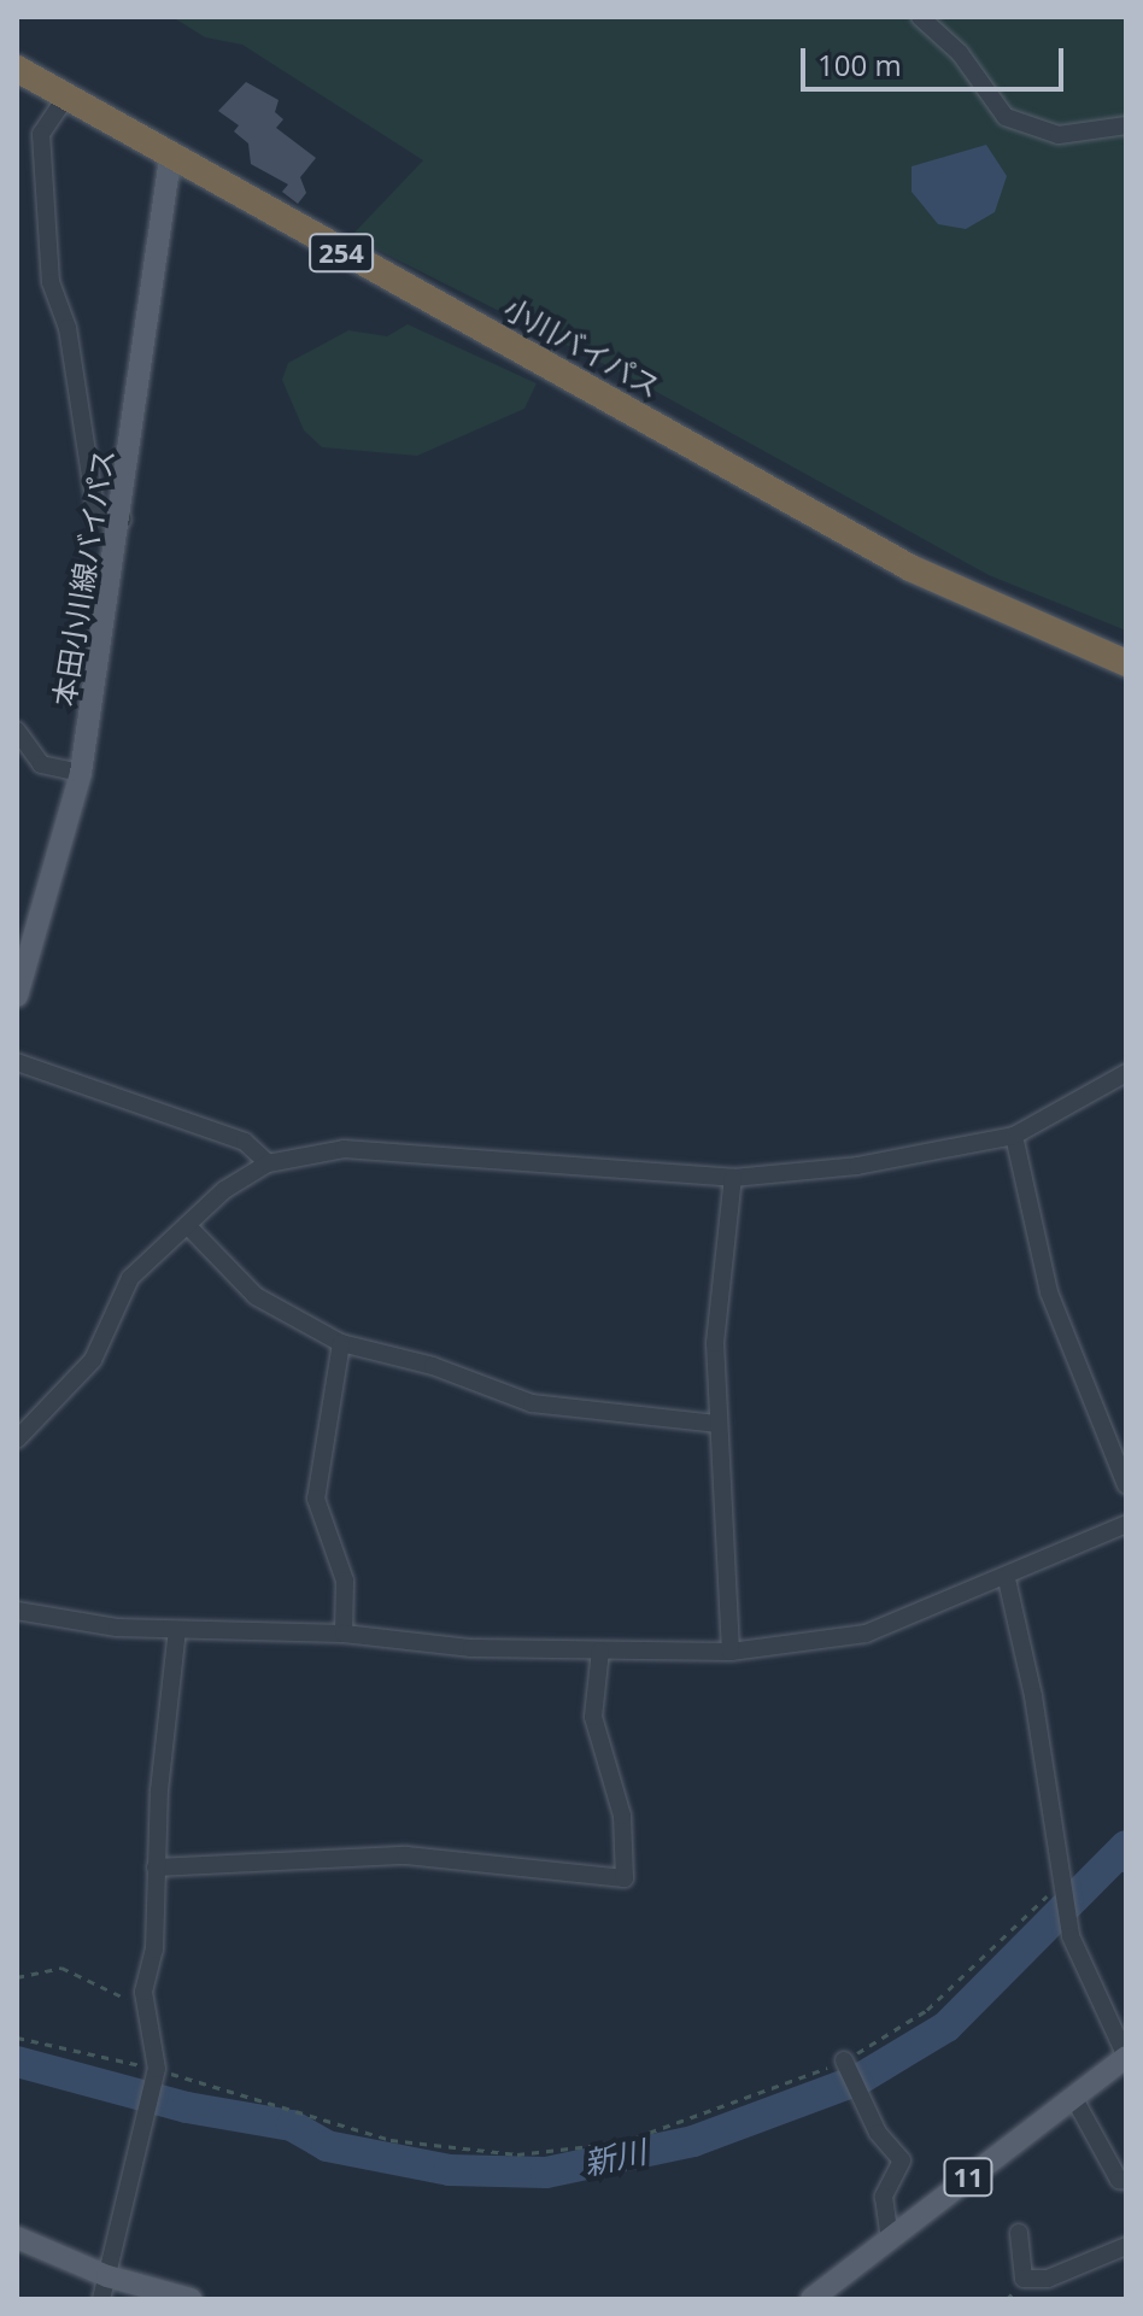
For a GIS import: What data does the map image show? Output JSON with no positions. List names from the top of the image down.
{
  "streets": {
    "highway": ["254", "小川バイパス"],
    "main road": ["本田小川線バイパス", "11"]
  },
  "crossings": [
    ["小川バイパス", "本田小川線バイパス"]
  ],
  "water": ["新川"],
  "scale_bar": "100 m"
}
